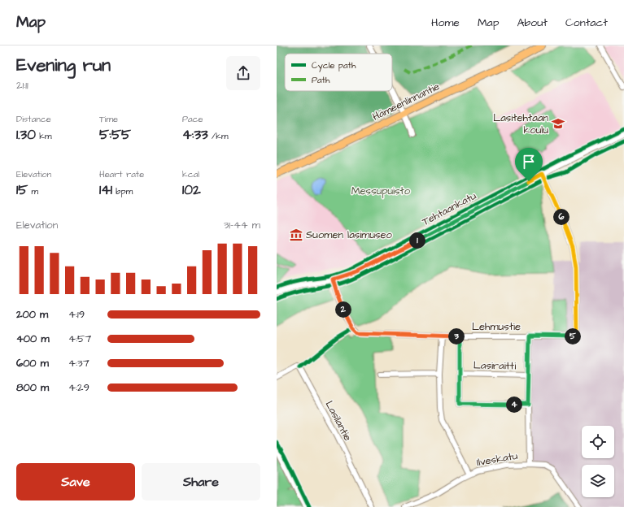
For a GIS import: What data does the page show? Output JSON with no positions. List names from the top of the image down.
{
  "streets": {
    "main road": ["Hämeenlinnantie"],
    "street": [
      "Tehtaankatu",
      "Lehmustie",
      "Lasiraitti",
      "Lasilantie",
      "Ilveskatu"
    ]
  },
  "crossings": [
    ["Tehtaankatu", "Lehmustie"]
  ],
  "parks": ["Messupuisto"],
  "places": {
    "school or university": ["Lasitehtaan koulu"],
    "museum": ["Suomen lasimuseo"]
  },
  "legend": ["Cycle path", "Path"],
  "page": {
    "header": "Map",
    "nav": [
      "Home",
      "Map",
      "About",
      "Contact"
    ],
    "heading": ["Evening run", "21:11"],
    "stats": [
      ["Distance", "1.30 km"],
      ["Time", "5:55"],
      ["Pace", "4:33 /km"],
      ["Elevation", "15 m"],
      ["Heart rate", "141 bpm"],
      ["kcal", "102"]
    ],
    "pins": [
      "6",
      "1",
      "2",
      "3",
      "5",
      "4"
    ],
    "chart": ["Elevation", "31–44 m"],
    "list": [
      {
        "name": "200 m",
        "note": "4:19"
      },
      {
        "name": "400 m",
        "note": "4:57"
      },
      {
        "name": "600 m",
        "note": "4:37"
      },
      {
        "name": "800 m",
        "note": "4:29"
      }
    ],
    "buttons": ["Save", "Share"]
  }
}
